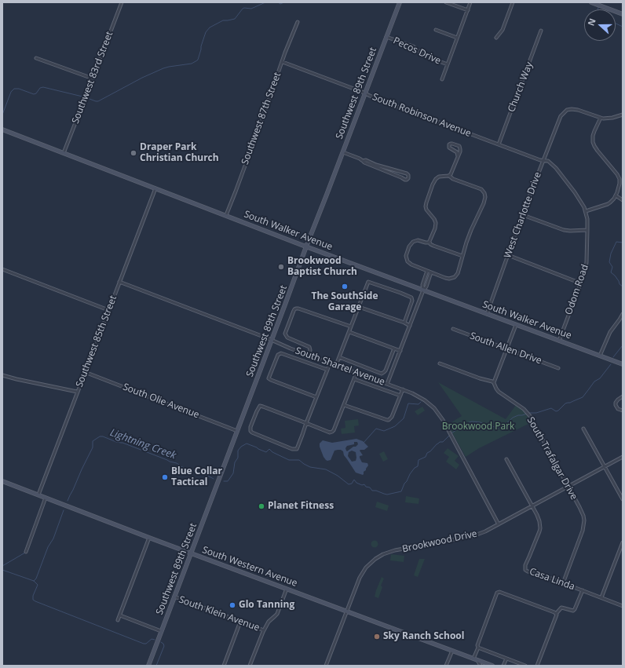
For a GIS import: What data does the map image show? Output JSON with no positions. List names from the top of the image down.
{
  "streets": {
    "main road": ["Southwest 89th Street", "South Walker Avenue", "South Western Avenue"],
    "street": [
      "Pecos Drive",
      "Southwest 83rd Street",
      "Church Way",
      "South Robinson Avenue",
      "Southwest 87th Street",
      "West Charlotte Drive",
      "Odom Road",
      "Southwest 85th Street",
      "South Allen Drive",
      "South Shartel Avenue",
      "South Olie Avenue",
      "South Trafalgar Drive",
      "Brookwood Drive",
      "Casa Linda",
      "South Klein Avenue"
    ]
  },
  "crossings": [
    ["Pecos Drive", "Southwest 89th Street"],
    ["Southwest 83rd Street", "South Walker Avenue"],
    ["Church Way", "South Robinson Avenue"],
    ["Southwest 89th Street", "South Robinson Avenue"],
    ["Southwest 89th Street", "South Walker Avenue"],
    ["Southwest 89th Street", "South Shartel Avenue"],
    ["Southwest 89th Street", "South Olie Avenue"],
    ["Southwest 89th Street", "South Western Avenue"],
    ["Southwest 89th Street", "South Klein Avenue"],
    ["South Robinson Avenue", "Southwest 87th Street"],
    ["South Robinson Avenue", "West Charlotte Drive"],
    ["South Robinson Avenue", "Odom Road"],
    ["Southwest 87th Street", "South Walker Avenue"],
    ["West Charlotte Drive", "South Walker Avenue"],
    ["West Charlotte Drive", "Odom Road"],
    ["South Walker Avenue", "Odom Road"],
    ["South Walker Avenue", "Southwest 85th Street"],
    ["Southwest 85th Street", "South Shartel Avenue"],
    ["Southwest 85th Street", "South Olie Avenue"],
    ["Southwest 85th Street", "South Western Avenue"],
    ["South Shartel Avenue", "Brookwood Drive"],
    ["South Trafalgar Drive", "Brookwood Drive"],
    ["South Trafalgar Drive", "Casa Linda"],
    ["Brookwood Drive", "South Western Avenue"],
    ["Brookwood Drive", "Casa Linda"]
  ],
  "water": ["Lightning Creek"],
  "parks": ["Brookwood Park"],
  "places": [
    "Draper Park Christian Church",
    "Brookwood Baptist Church",
    "The SouthSide Garage",
    "Blue Collar Tactical",
    "Planet Fitness",
    "Glo Tanning",
    "Sky Ranch School"
  ],
  "north": "left"
}
